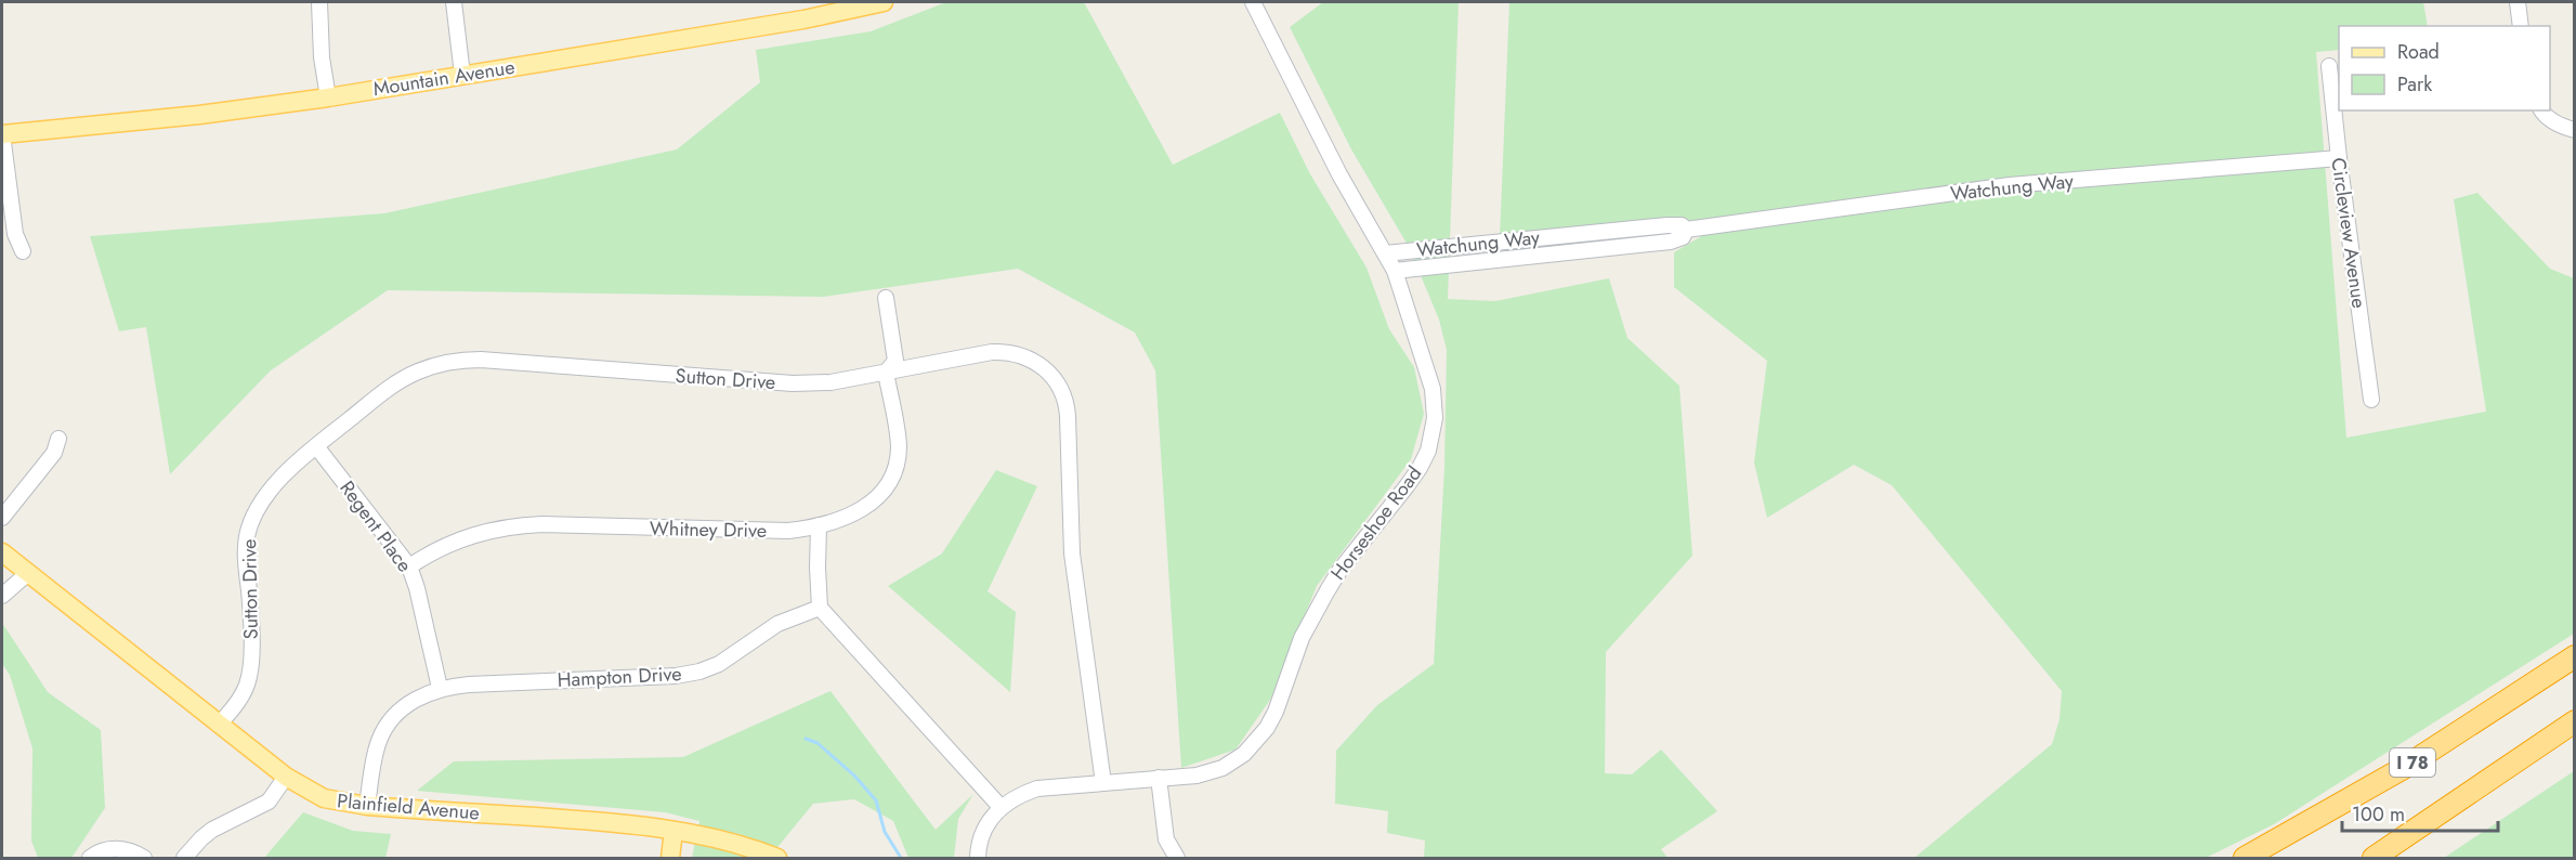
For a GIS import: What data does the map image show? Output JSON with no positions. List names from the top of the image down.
{
  "streets": {
    "highway": ["I 78"],
    "main road": ["Mountain Avenue", "Plainfield Avenue"],
    "street": [
      "Watchung Way",
      "Circleview Avenue",
      "Sutton Drive",
      "Horseshoe Road",
      "Regent Place",
      "Whitney Drive",
      "Hampton Drive"
    ]
  },
  "crossings": [
    ["Watchung Way", "Circleview Avenue"],
    ["Watchung Way", "Horseshoe Road"],
    ["Sutton Drive", "Horseshoe Road"],
    ["Sutton Drive", "Regent Place"],
    ["Sutton Drive", "Whitney Drive"],
    ["Sutton Drive", "Plainfield Avenue"],
    ["Regent Place", "Whitney Drive"],
    ["Regent Place", "Hampton Drive"],
    ["Hampton Drive", "Plainfield Avenue"]
  ],
  "legend": ["Road", "Park"],
  "scale_bar": "100 m"
}
